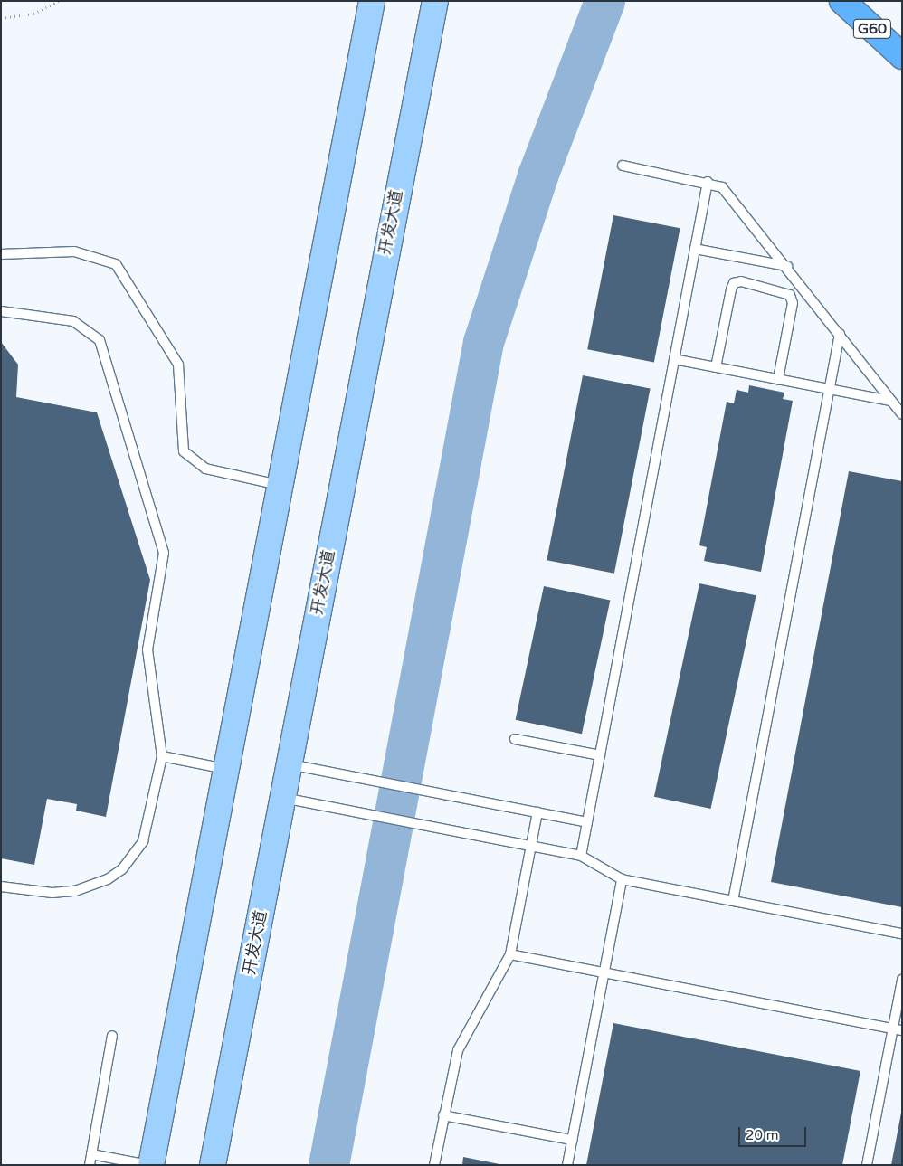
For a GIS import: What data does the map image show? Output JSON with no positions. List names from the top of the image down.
{
  "streets": {
    "highway": ["G60"],
    "main road": ["开发大道"]
  },
  "scale_bar": "20 m"
}
